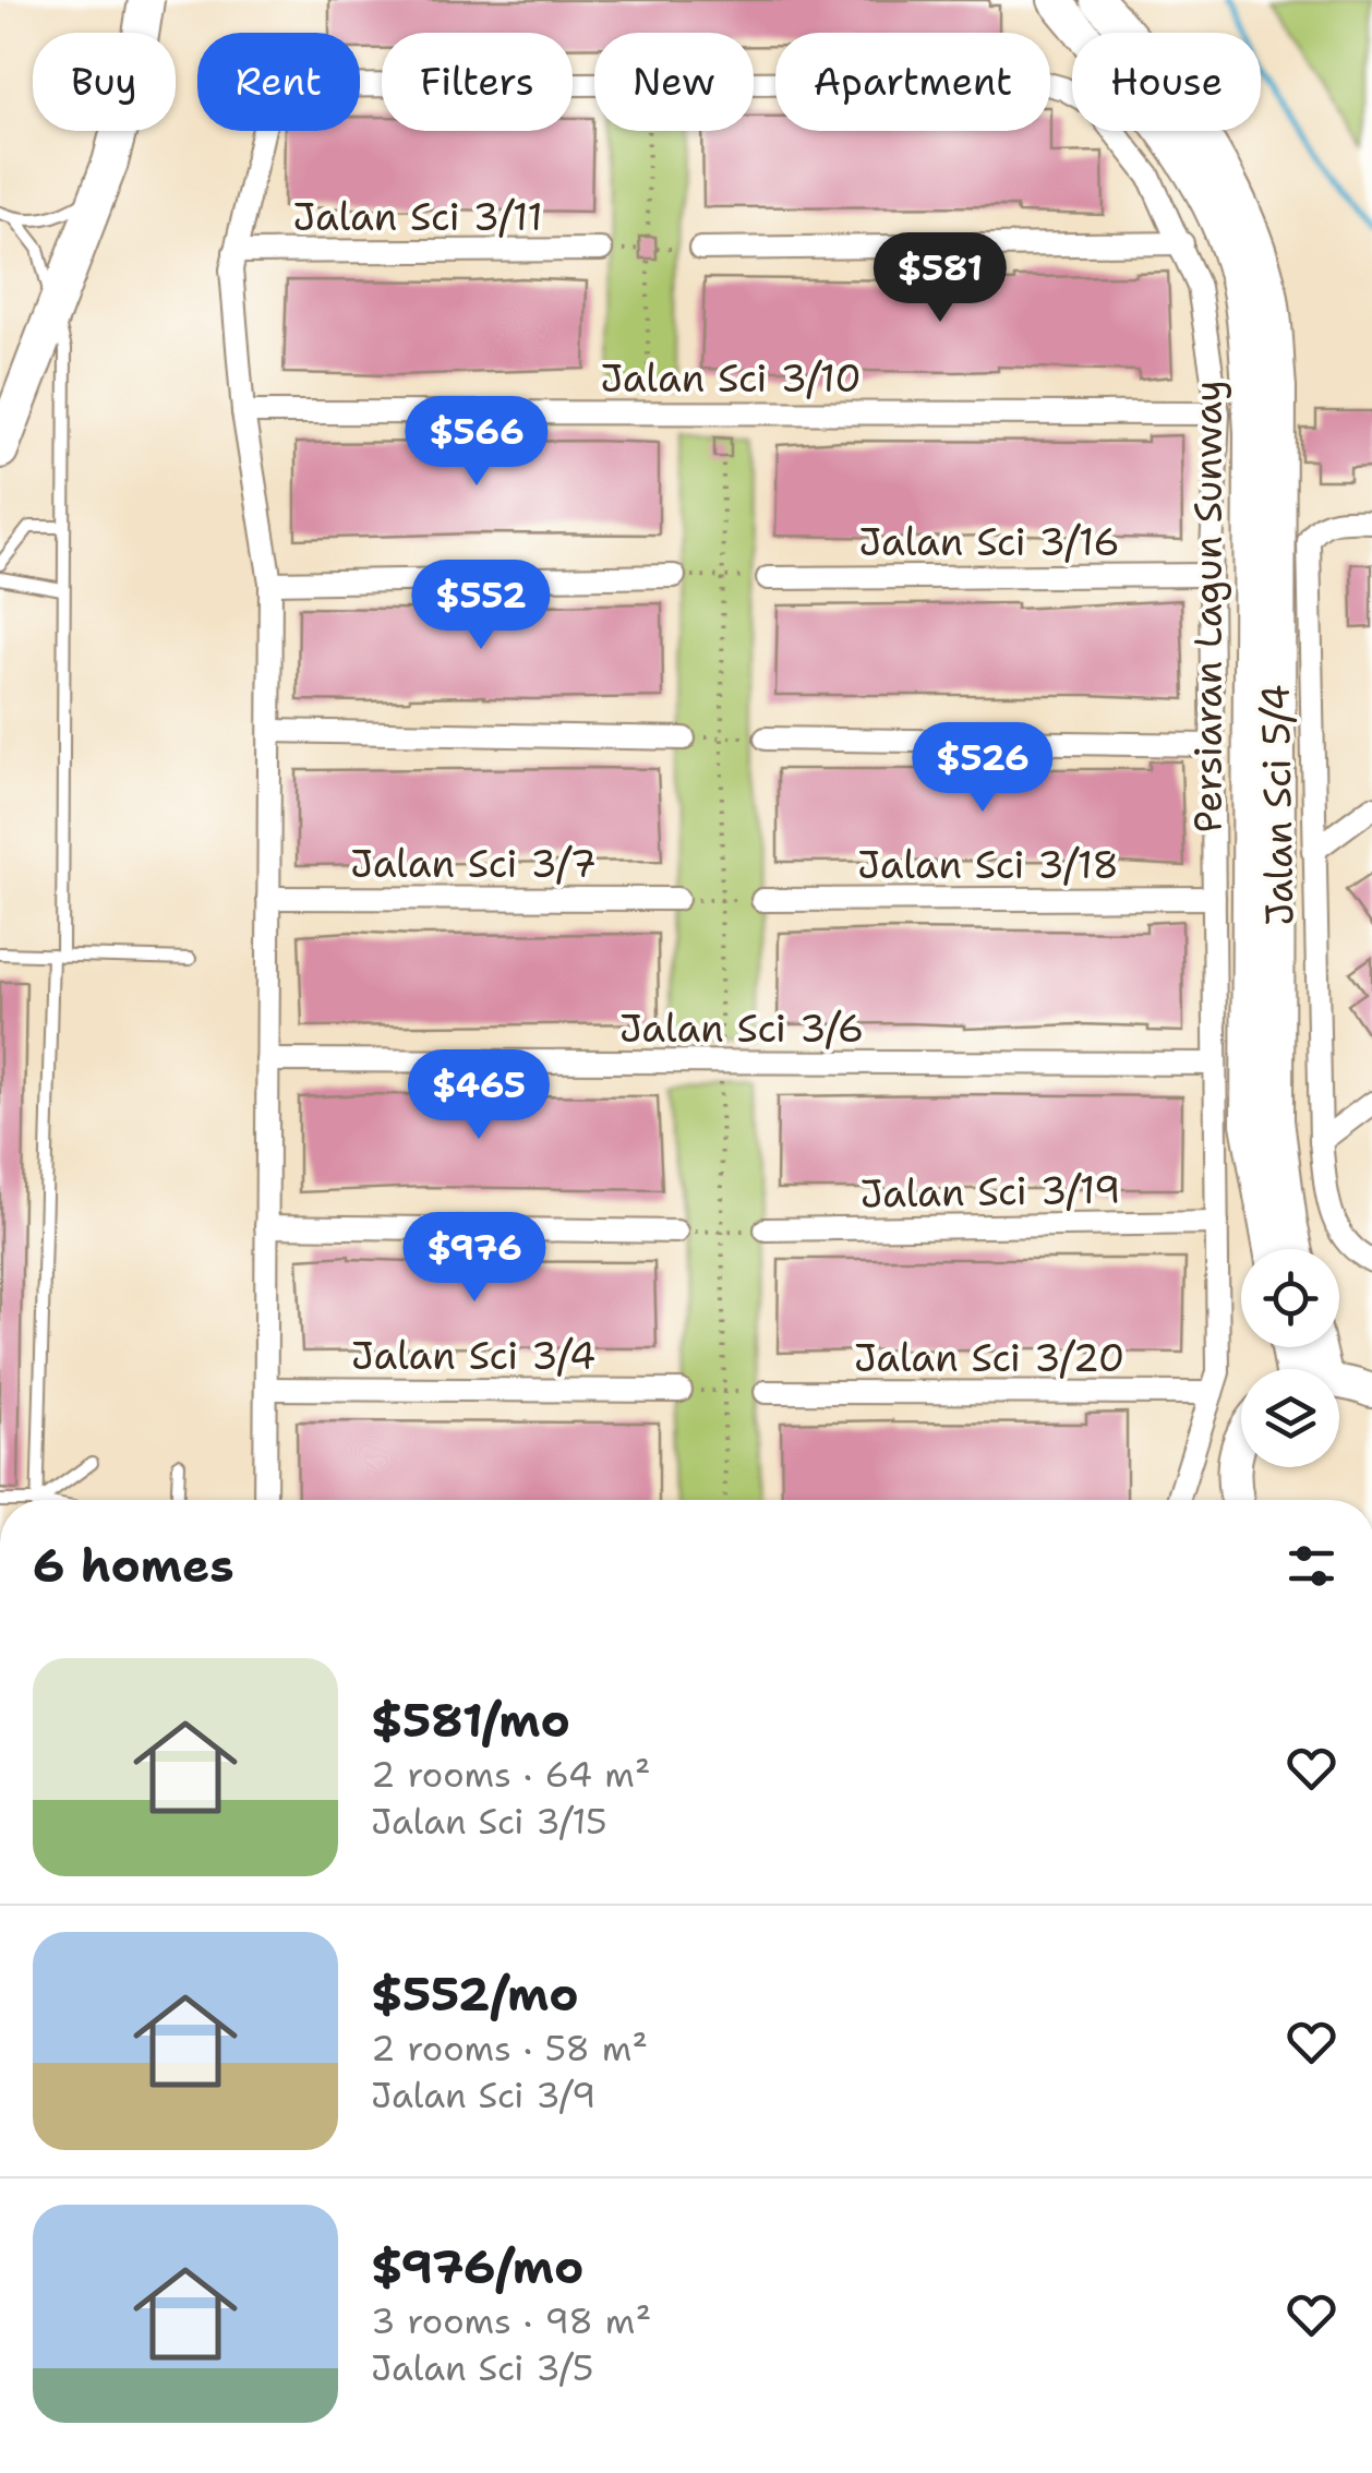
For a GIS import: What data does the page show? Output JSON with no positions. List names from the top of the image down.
{
  "streets": {
    "main road": ["Persiaran Lagun Sunway"],
    "street": [
      "Jalan Sci 3/11",
      "Jalan Sci 3/10",
      "Jalan Sci 3/16",
      "Jalan Sci 5/4",
      "Jalan Sci 3/7",
      "Jalan Sci 3/18",
      "Jalan Sci 3/6",
      "Jalan Sci 3/19",
      "Jalan Sci 3/4",
      "Jalan Sci 3/20"
    ]
  },
  "page": {
    "chip": [
      "Buy",
      "Rent",
      "Filters",
      "New",
      "Apartment",
      "House"
    ],
    "price": [
      "$581",
      "$566",
      "$552",
      "$526",
      "$465",
      "$976"
    ],
    "heading": "6 homes",
    "list": [
      {
        "name": "$581/mo",
        "note": "2 rooms · 64 m² · Jalan Sci 3/15"
      },
      {
        "name": "$552/mo",
        "note": "2 rooms · 58 m² · Jalan Sci 3/9"
      },
      {
        "name": "$976/mo",
        "note": "3 rooms · 98 m² · Jalan Sci 3/5"
      }
    ]
  }
}
